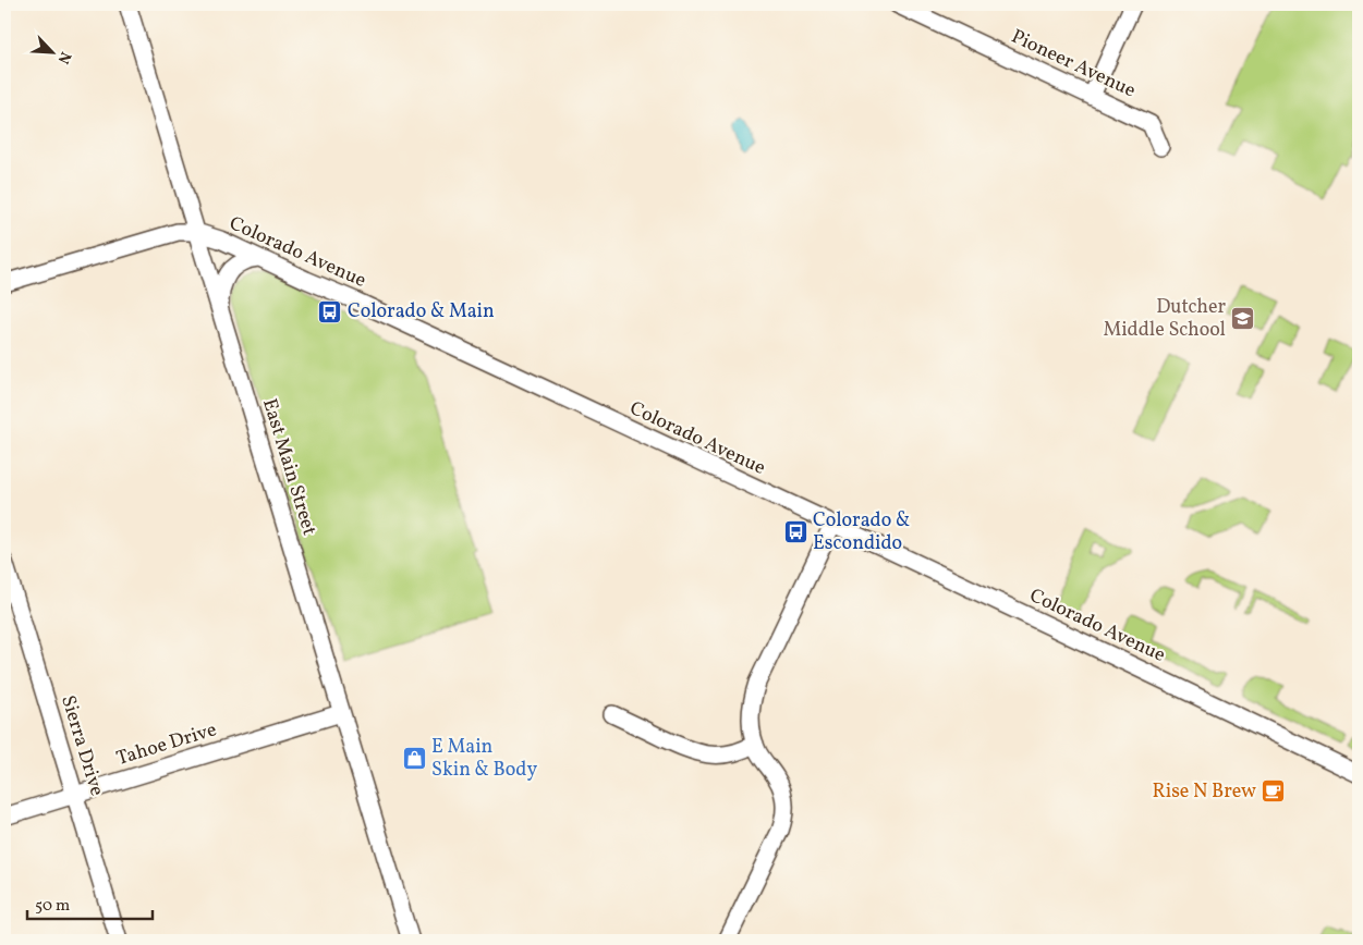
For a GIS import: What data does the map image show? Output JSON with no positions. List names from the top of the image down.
{
  "streets": {
    "street": [
      "Pioneer Avenue",
      "Colorado Avenue",
      "East Main Street",
      "Tahoe Drive",
      "Sierra Drive"
    ]
  },
  "crossings": [
    ["Colorado Avenue", "East Main Street"],
    ["East Main Street", "Tahoe Drive"],
    ["Tahoe Drive", "Sierra Drive"]
  ],
  "places": {
    "bus stop": ["Colorado & Main", "Colorado & Escondido"],
    "school or university": ["Dutcher Middle School"],
    "shop": ["E Main Skin & Body"],
    "cafe": ["Rise N Brew"]
  },
  "scale_bar": "50 m",
  "north": "bottom right"
}
